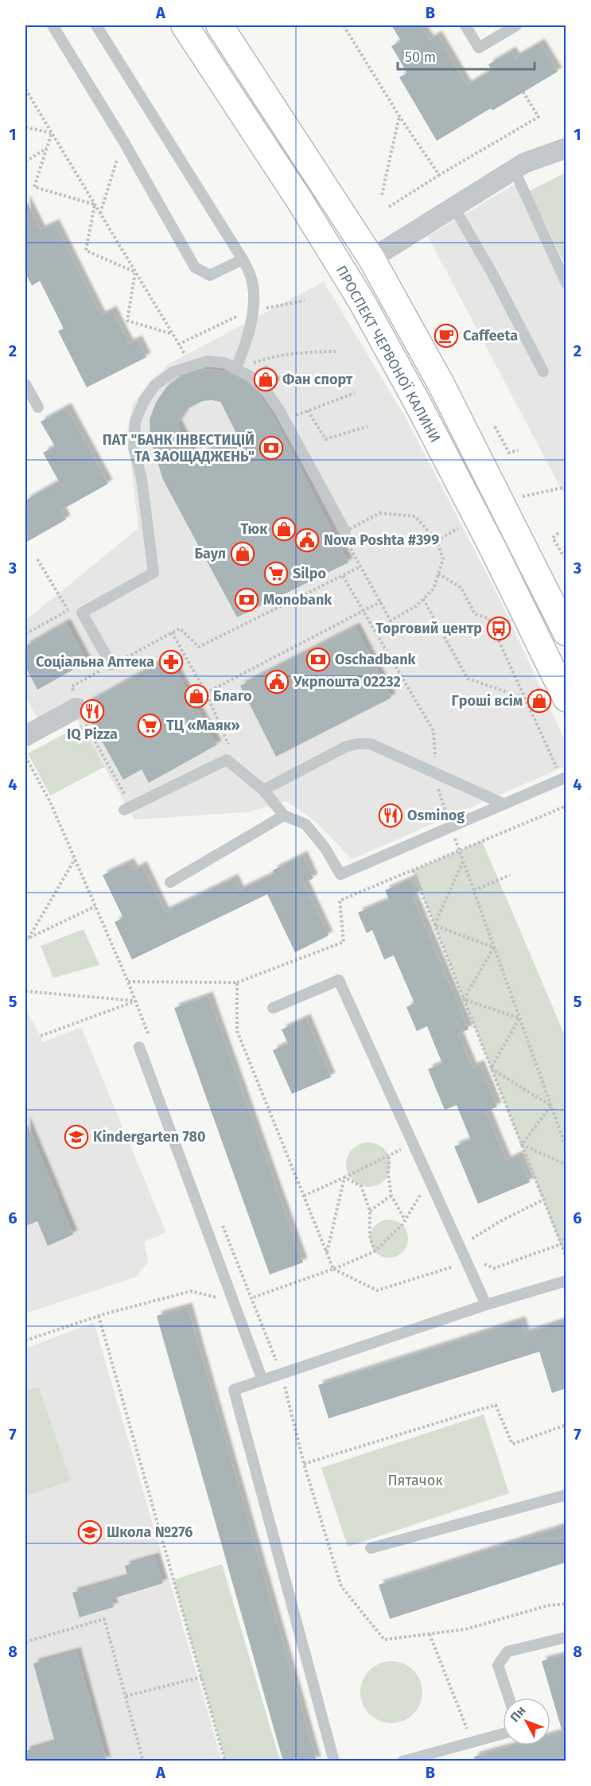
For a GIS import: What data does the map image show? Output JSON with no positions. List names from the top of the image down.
{
  "streets": {
    "main road": ["ПРОСПЕКТ ЧЕРВОНОЇ КАЛИНИ"]
  },
  "parks": ["Пятачок"],
  "places": {
    "cafe": ["Caffeeta"],
    "shop": [
      "Фан спорт",
      "Тюк",
      "Баул",
      "Благо",
      "Гроші всім"
    ],
    "bank": ["ПАТ \"БАНК ІНВЕСТИЦІЙ ТА ЗАОЩАДЖЕНЬ\"", "Monobank", "Oschadbank"],
    "public building": ["Nova Poshta #399", "Укрпошта 02232"],
    "supermarket": ["Silpo", "ТЦ «Маяк»"],
    "bus stop": ["Торговий центр"],
    "pharmacy": ["Соціальна Аптека"],
    "restaurant": ["IQ Pizza", "Osminog"],
    "school or university": ["Kindergarten 780", "Школа №276"]
  },
  "scale_bar": "50 m",
  "north": "top left",
  "grid": {
    "columns": ["A", "B"],
    "rows": [
      "1",
      "2",
      "3",
      "4",
      "5",
      "6",
      "7",
      "8"
    ]
  }
}
